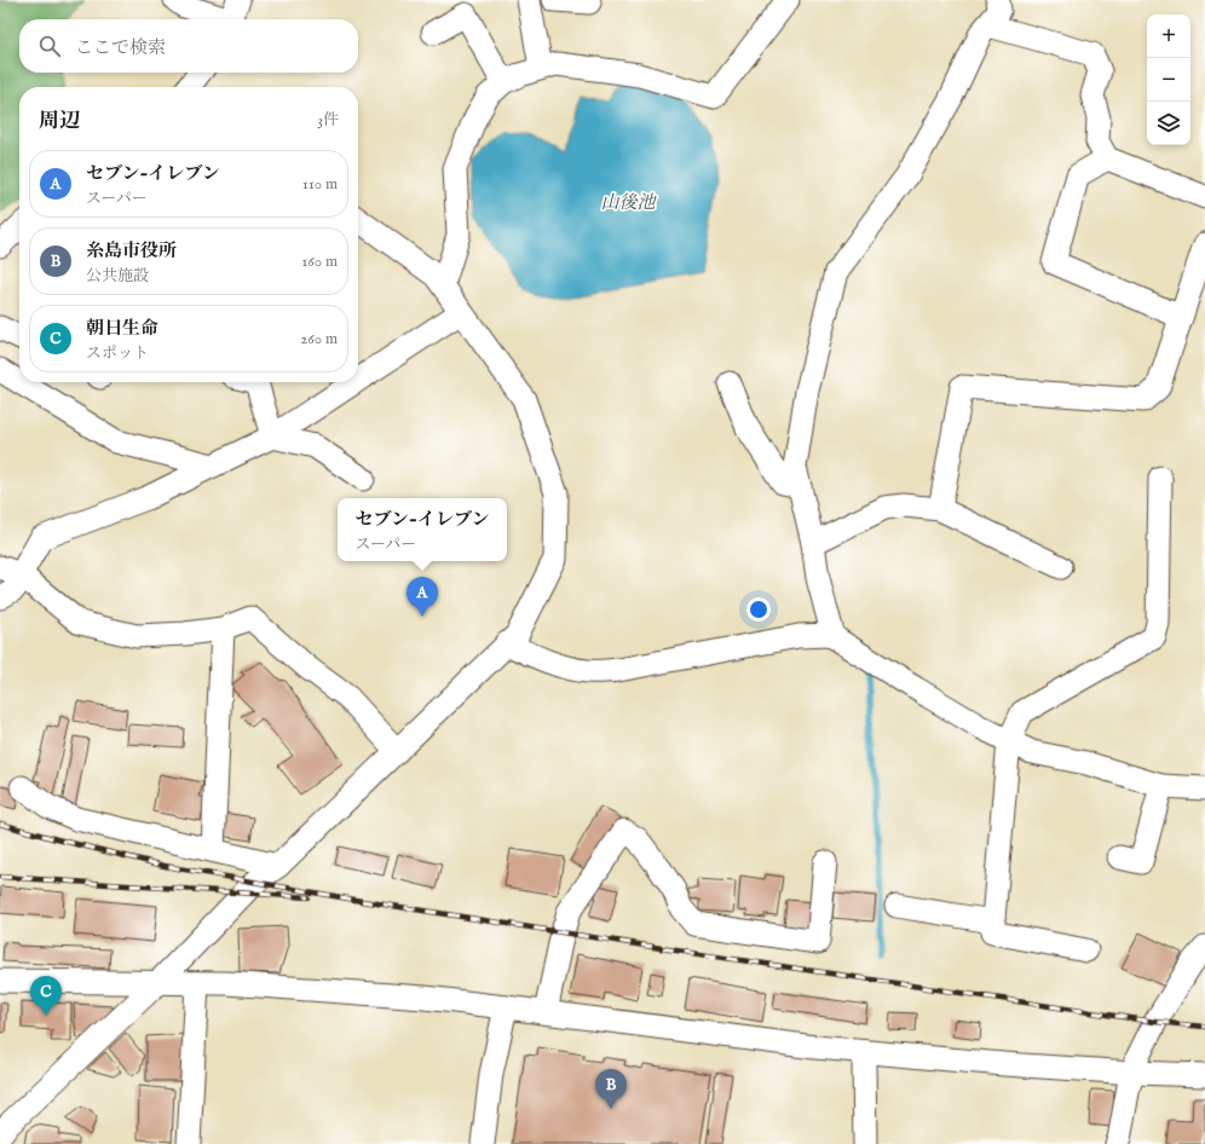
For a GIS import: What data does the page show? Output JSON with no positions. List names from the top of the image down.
{
  "water": ["山後池"],
  "page": {
    "map_buttons": ["+", "−"],
    "search": "ここで検索",
    "heading": ["周辺", "3件"],
    "list": [
      {
        "mark": "A",
        "name": "セブン-イレブン",
        "note": "スーパー",
        "value": "110 m"
      },
      {
        "mark": "B",
        "name": "糸島市役所",
        "note": "公共施設",
        "value": "160 m"
      },
      {
        "mark": "C",
        "name": "朝日生命",
        "note": "スポット",
        "value": "260 m"
      }
    ],
    "popup": ["セブン-イレブン", "スーパー"],
    "pins": ["A", "C", "B"]
  }
}
